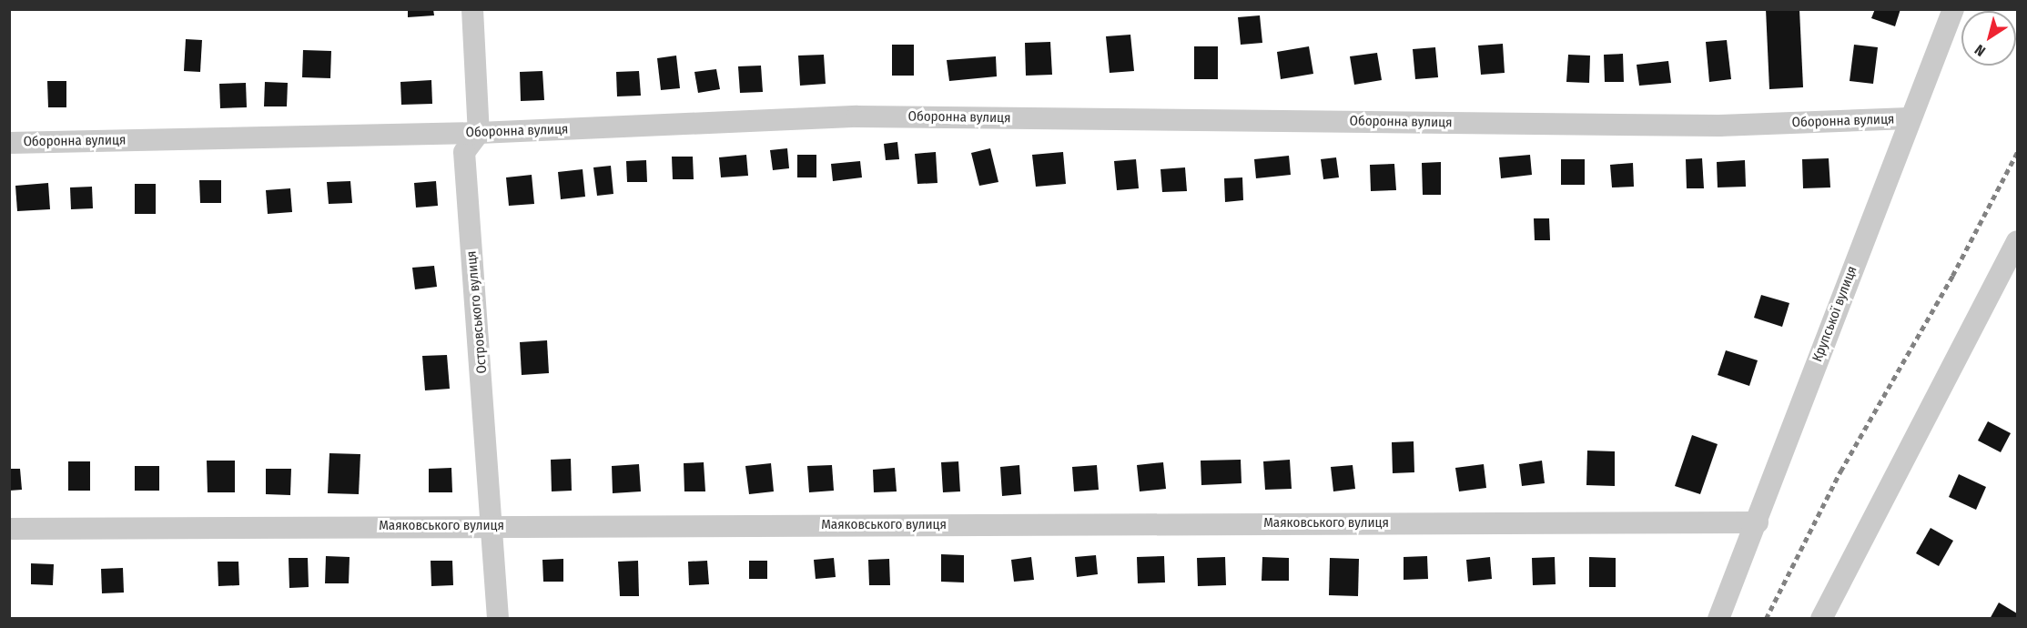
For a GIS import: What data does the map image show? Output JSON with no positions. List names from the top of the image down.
{
  "streets": {
    "street": [
      "Оборонна вулиця",
      "Островського вулиця",
      "Крупської вулиця",
      "Маяковського вулиця"
    ]
  },
  "crossings": [
    ["Оборонна вулиця", "Островського вулиця"],
    ["Оборонна вулиця", "Крупської вулиця"],
    ["Островського вулиця", "Маяковського вулиця"],
    ["Крупської вулиця", "Маяковського вулиця"]
  ],
  "north": "bottom left"
}
